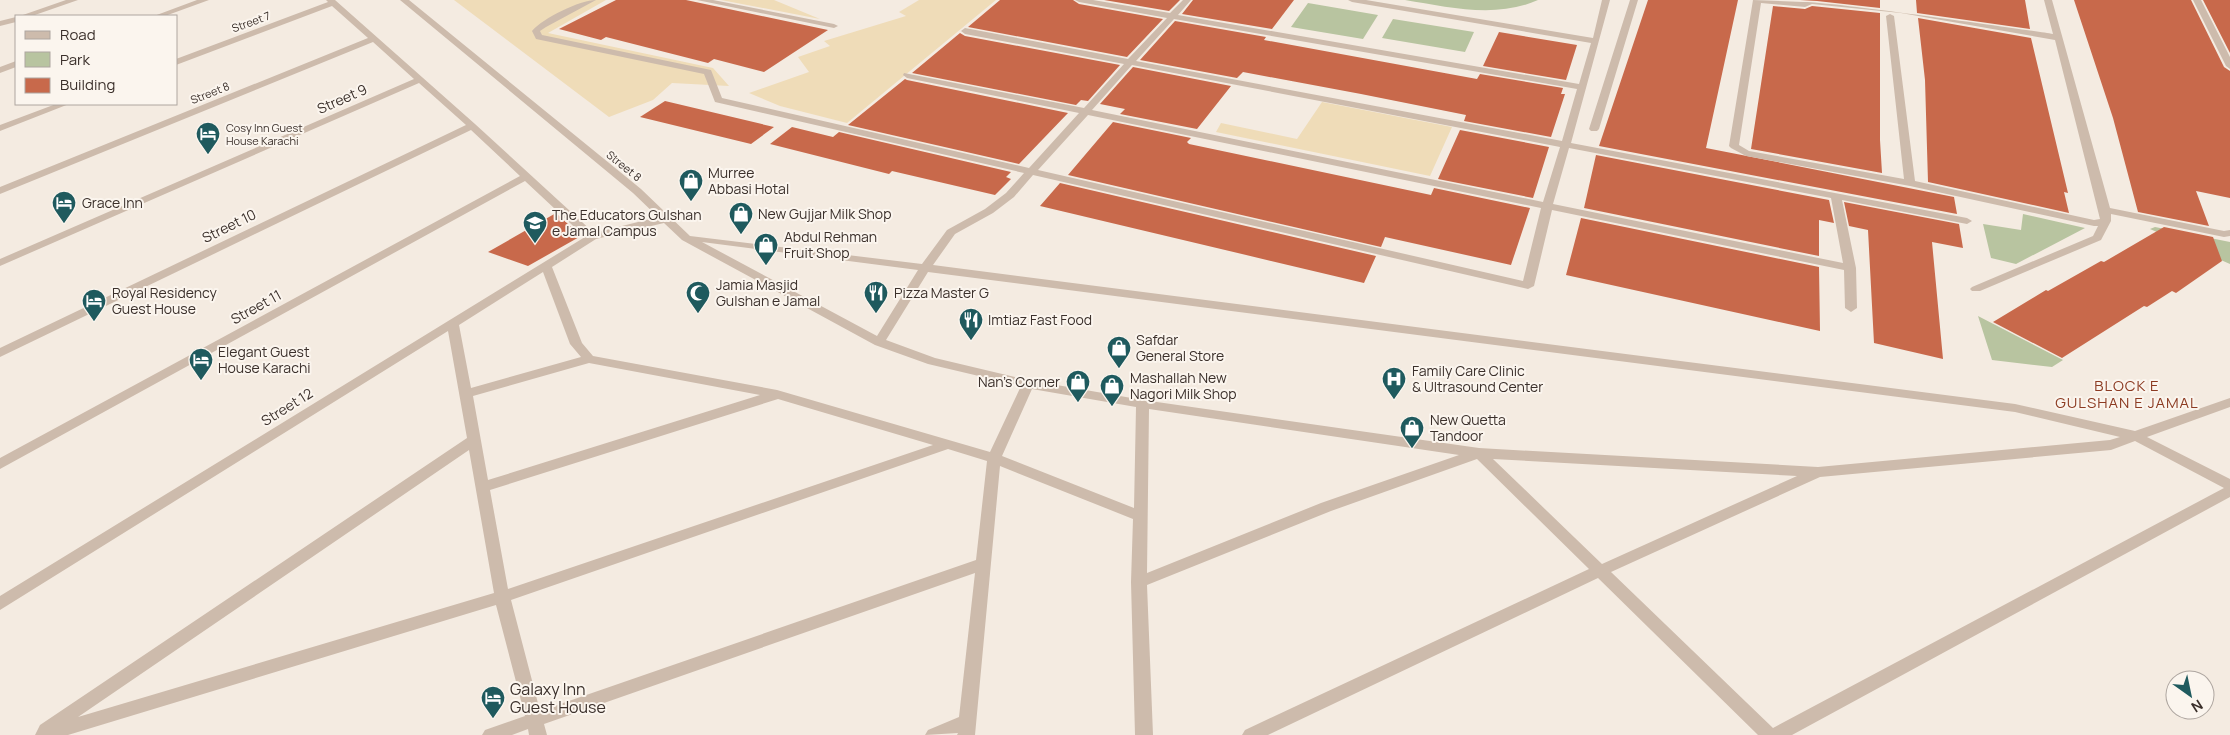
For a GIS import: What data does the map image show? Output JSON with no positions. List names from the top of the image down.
{
  "streets": {
    "street": [
      "Street 7",
      "Street 8",
      "Street 9",
      "Street 10",
      "Street 11",
      "Street 12"
    ]
  },
  "crossings": [
    ["Street 8", "Street 12"]
  ],
  "districts": ["BLOCK E GULSHAN E JAMAL"],
  "places": {
    "hotel": [
      "Cosy Inn Guest House Karachi",
      "Grace Inn",
      "Royal Residency Guest House",
      "Elegant Guest House Karachi",
      "Galaxy Inn Guest House"
    ],
    "shop": [
      "Murree Abbasi Hotal",
      "New Gujjar Milk Shop",
      "Abdul Rehman Fruit Shop",
      "Safdar General Store",
      "Nan’s Corner",
      "Mashallah New Nagori Milk Shop",
      "New Quetta Tandoor"
    ],
    "school or university": ["The Educators Gulshan e Jamal Campus"],
    "mosque": ["Jamia Masjid Gulshan e Jamal"],
    "restaurant": ["Pizza Master G", "Imtiaz Fast Food"],
    "hospital": ["Family Care Clinic & Ultrasound Center"]
  },
  "legend": ["Road", "Park", "Building"],
  "north": "bottom right"
}
